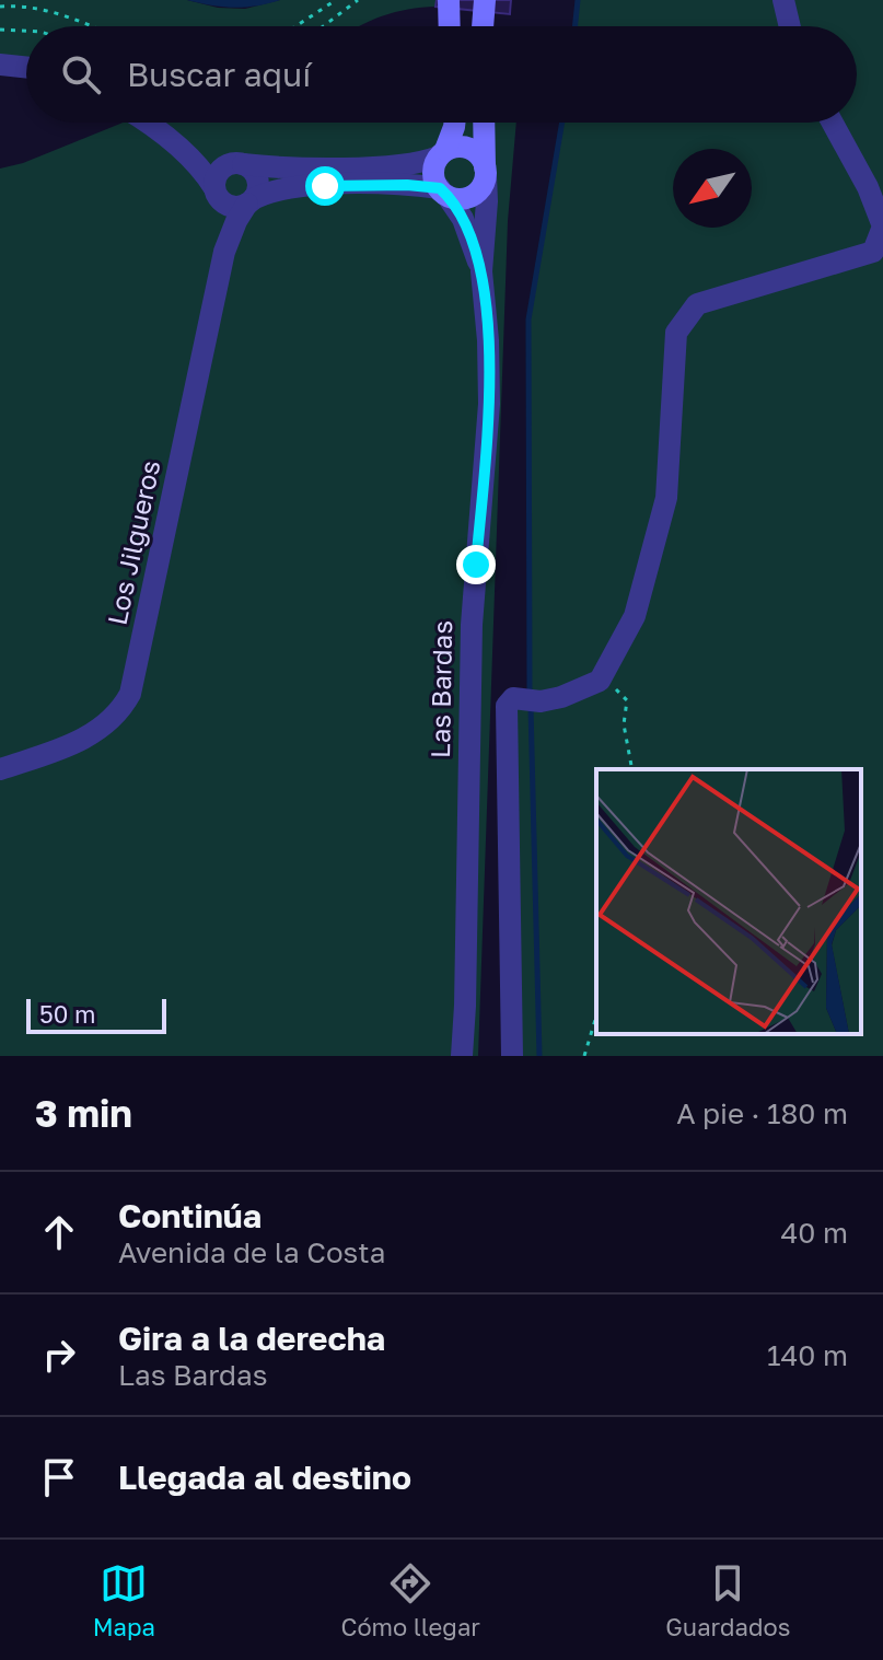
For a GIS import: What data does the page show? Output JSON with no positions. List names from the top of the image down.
{
  "streets": {
    "street": ["Los Jilgueros", "Las Bardas"]
  },
  "scale_bar": "50 m",
  "north": "bottom left",
  "page": {
    "search": "Buscar aquí",
    "scale": "50 m",
    "heading": ["3 min", "A pie · 180 m"],
    "list": [
      ["Continúa", "Avenida de la Costa", "40 m"],
      ["Gira a la derecha", "Las Bardas", "140 m"],
      "Llegada al destino"
    ],
    "nav": ["Mapa", "Cómo llegar", "Guardados"]
  }
}
